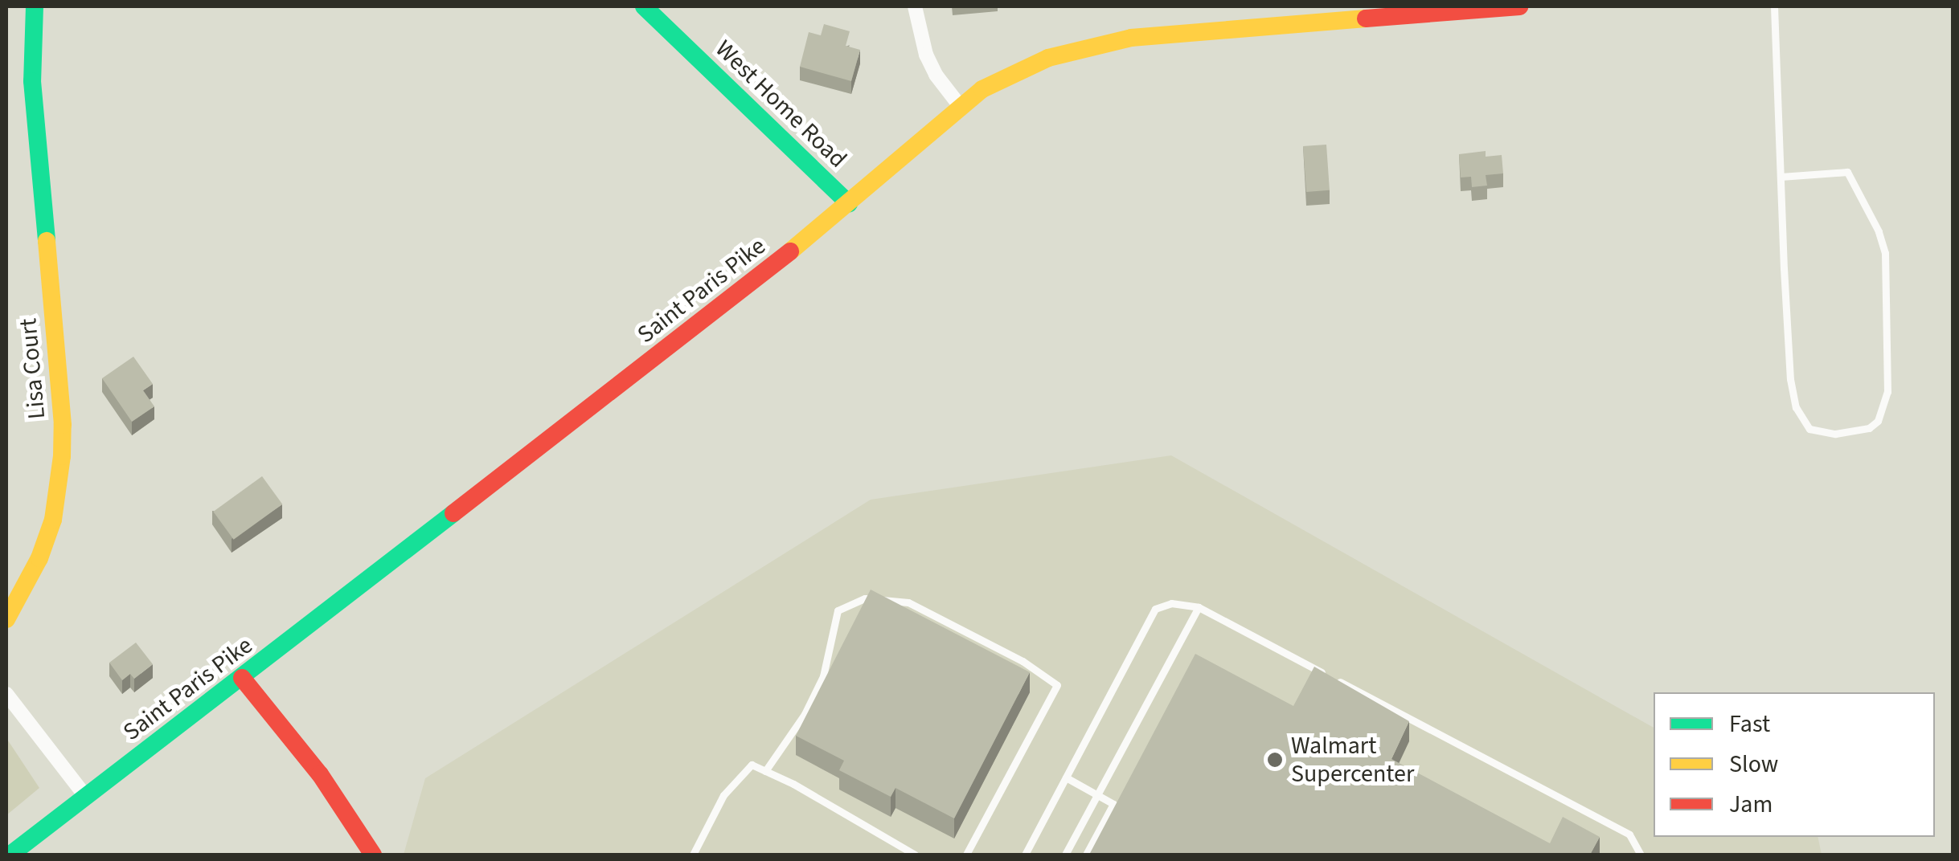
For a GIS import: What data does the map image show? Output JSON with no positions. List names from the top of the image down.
{
  "streets": {
    "street": ["West Home Road", "Saint Paris Pike", "Lisa Court"]
  },
  "crossings": [
    ["West Home Road", "Saint Paris Pike"]
  ],
  "places": ["Walmart Supercenter"],
  "legend": ["Fast", "Slow", "Jam"]
}
